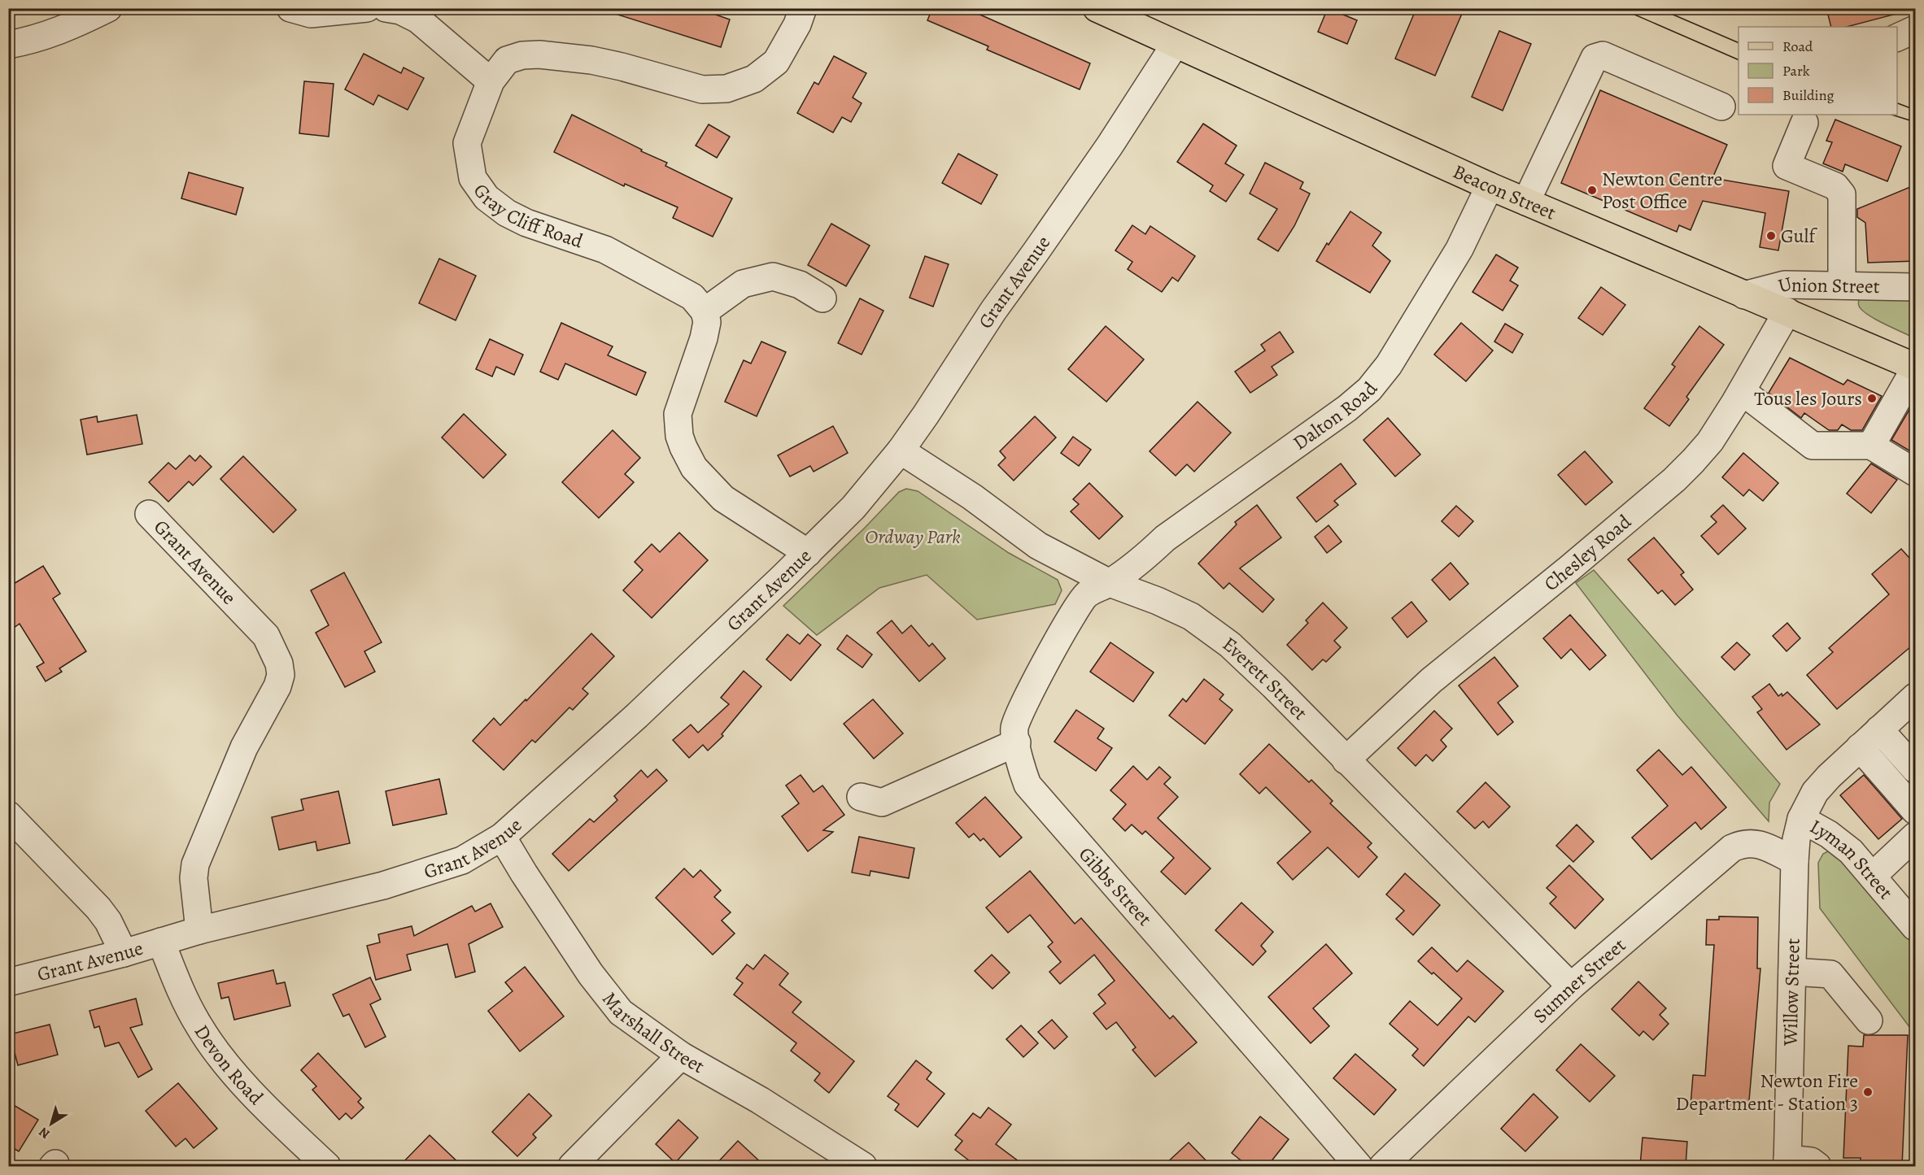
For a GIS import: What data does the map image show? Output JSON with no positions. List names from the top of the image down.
{
  "streets": {
    "main road": ["Beacon Street"],
    "street": [
      "Gray Cliff Road",
      "Grant Avenue",
      "Union Street",
      "Dalton Road",
      "Chesley Road",
      "Everett Street",
      "Lyman Street",
      "Gibbs Street",
      "Sumner Street",
      "Willow Street",
      "Marshall Street",
      "Devon Road"
    ]
  },
  "crossings": [
    ["Beacon Street", "Grant Avenue"],
    ["Beacon Street", "Union Street"],
    ["Beacon Street", "Dalton Road"],
    ["Beacon Street", "Chesley Road"],
    ["Grant Avenue", "Everett Street"],
    ["Grant Avenue", "Marshall Street"],
    ["Grant Avenue", "Devon Road"],
    ["Dalton Road", "Everett Street"],
    ["Dalton Road", "Gibbs Street"],
    ["Chesley Road", "Everett Street"],
    ["Everett Street", "Gibbs Street"],
    ["Everett Street", "Sumner Street"],
    ["Lyman Street", "Willow Street"],
    ["Sumner Street", "Willow Street"]
  ],
  "parks": ["Ordway Park"],
  "places": [
    "Newton Centre Post Office",
    "Gulf",
    "Tous les Jours",
    "Newton Fire Department - Station 3"
  ],
  "legend": ["Road", "Park", "Building"],
  "north": "bottom left"
}
